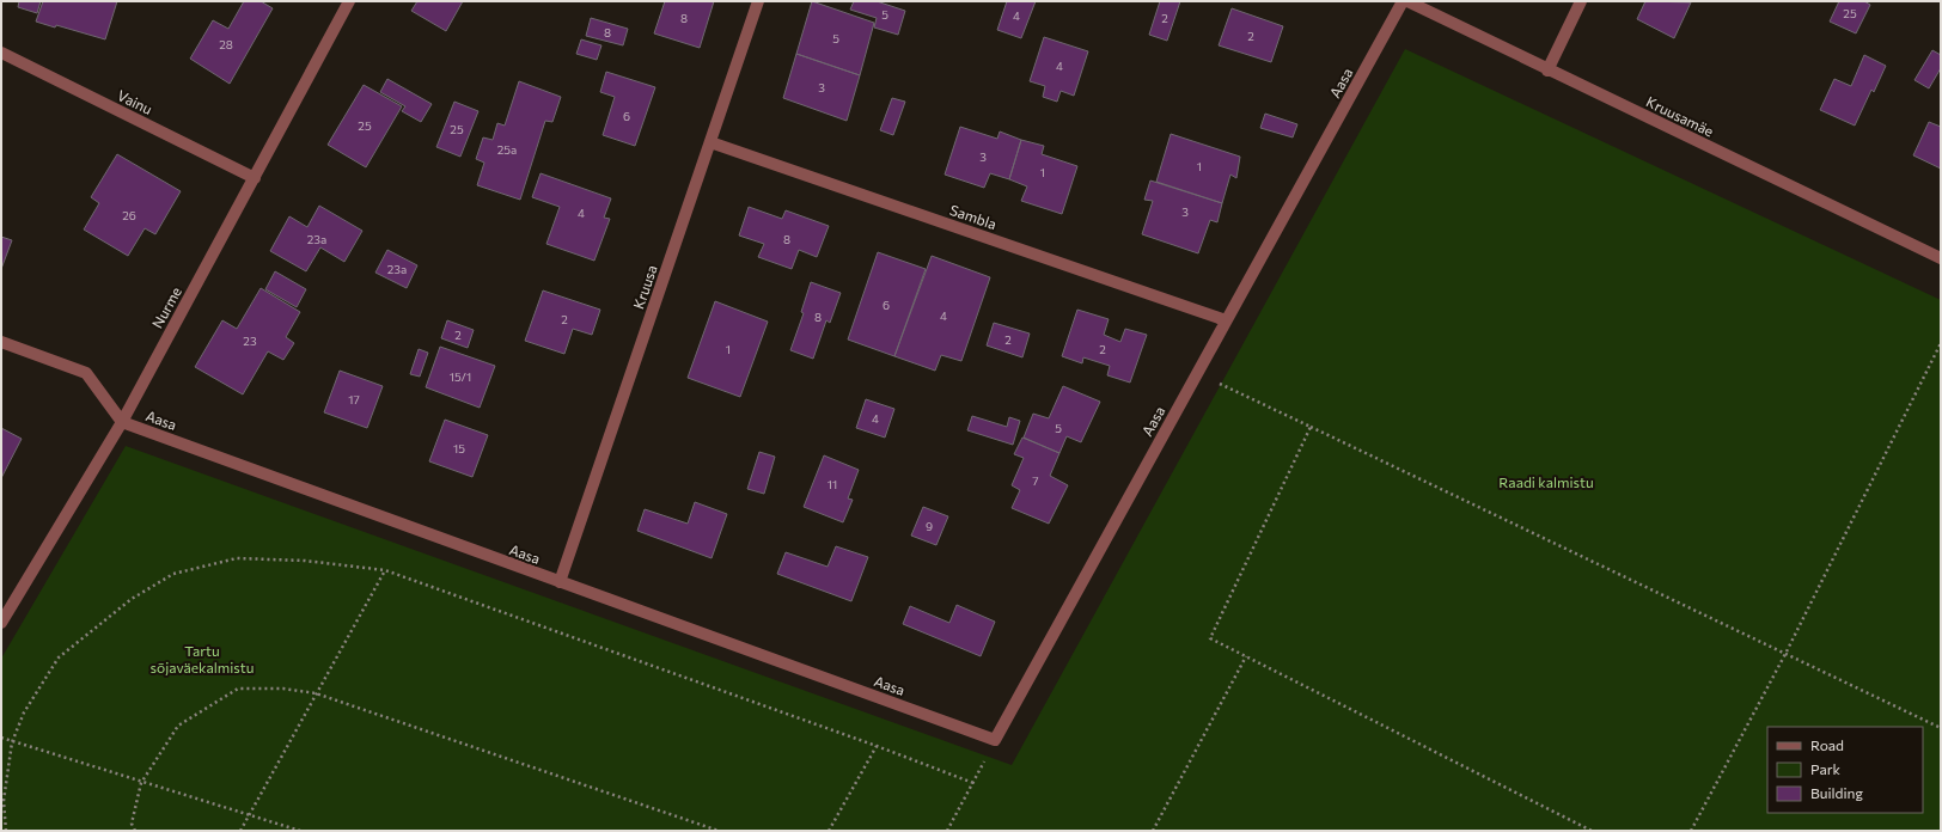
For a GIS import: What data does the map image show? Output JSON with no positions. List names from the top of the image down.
{
  "streets": {
    "street": [
      "Aasa",
      "Vainu",
      "Kruusamäe",
      "Sambla",
      "Kruusa",
      "Nurme"
    ]
  },
  "crossings": [
    ["Aasa", "Sambla"],
    ["Aasa", "Kruusa"],
    ["Aasa", "Nurme"],
    ["Vainu", "Nurme"],
    ["Sambla", "Kruusa"]
  ],
  "parks": ["Raadi kalmistu", "Tartu sõjaväekalmistu"],
  "house_numbers": [
    "25",
    "5",
    "4",
    "8",
    "2",
    "8",
    "2",
    "5",
    "28",
    "4",
    "3",
    "6",
    "25",
    "25",
    "25a",
    "3",
    "1",
    "1",
    "3",
    "4",
    "26",
    "23a",
    "8",
    "23a",
    "6",
    "4",
    "8",
    "2",
    "2",
    "2",
    "23",
    "1",
    "2",
    "15/1",
    "17",
    "4",
    "5",
    "15",
    "7",
    "11",
    "9"
  ],
  "legend": ["Road", "Park", "Building"]
}
